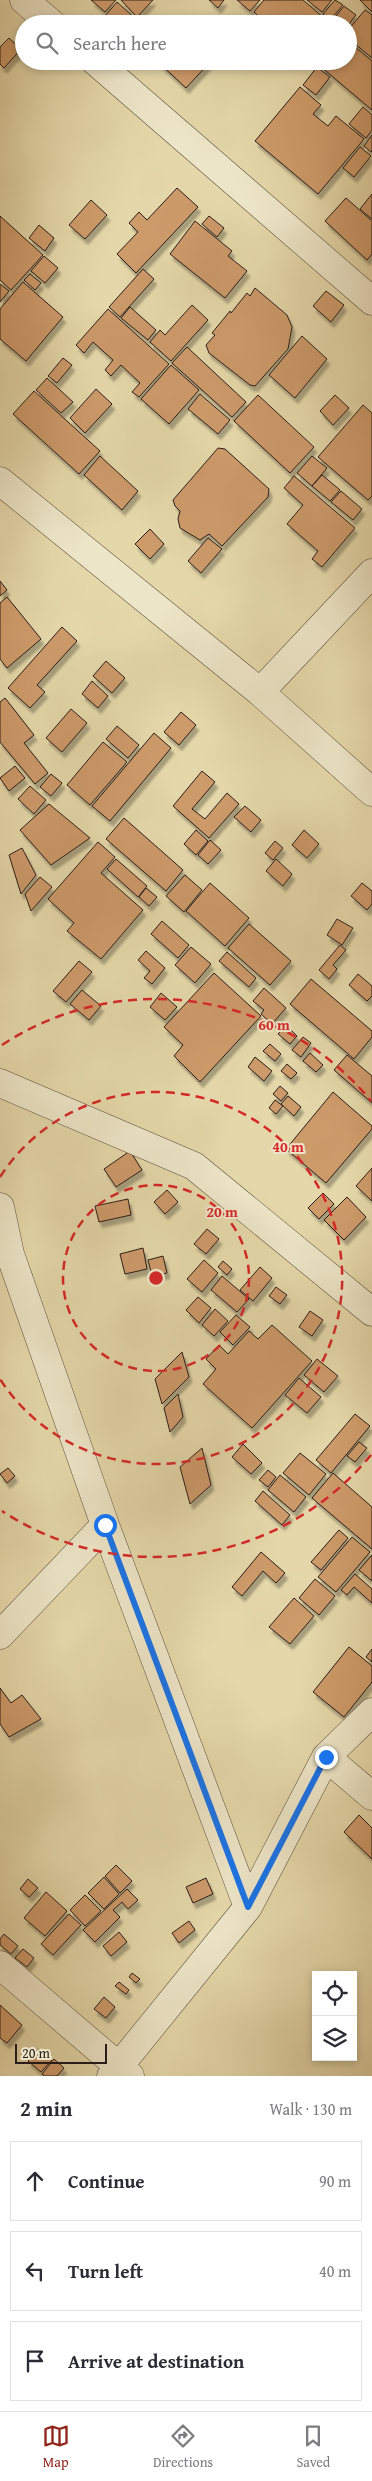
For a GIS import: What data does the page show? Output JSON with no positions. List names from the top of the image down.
{
  "scale_bar": "20 m",
  "page": {
    "search": "Search here",
    "scale": "20 m",
    "heading": ["2 min", "Walk · 130 m"],
    "list": [
      ["Continue", "90 m"],
      ["Turn left", "40 m"],
      "Arrive at destination"
    ],
    "nav": ["Map", "Directions", "Saved"]
  },
  "rings": ["60 m", "40 m", "20 m"]
}
